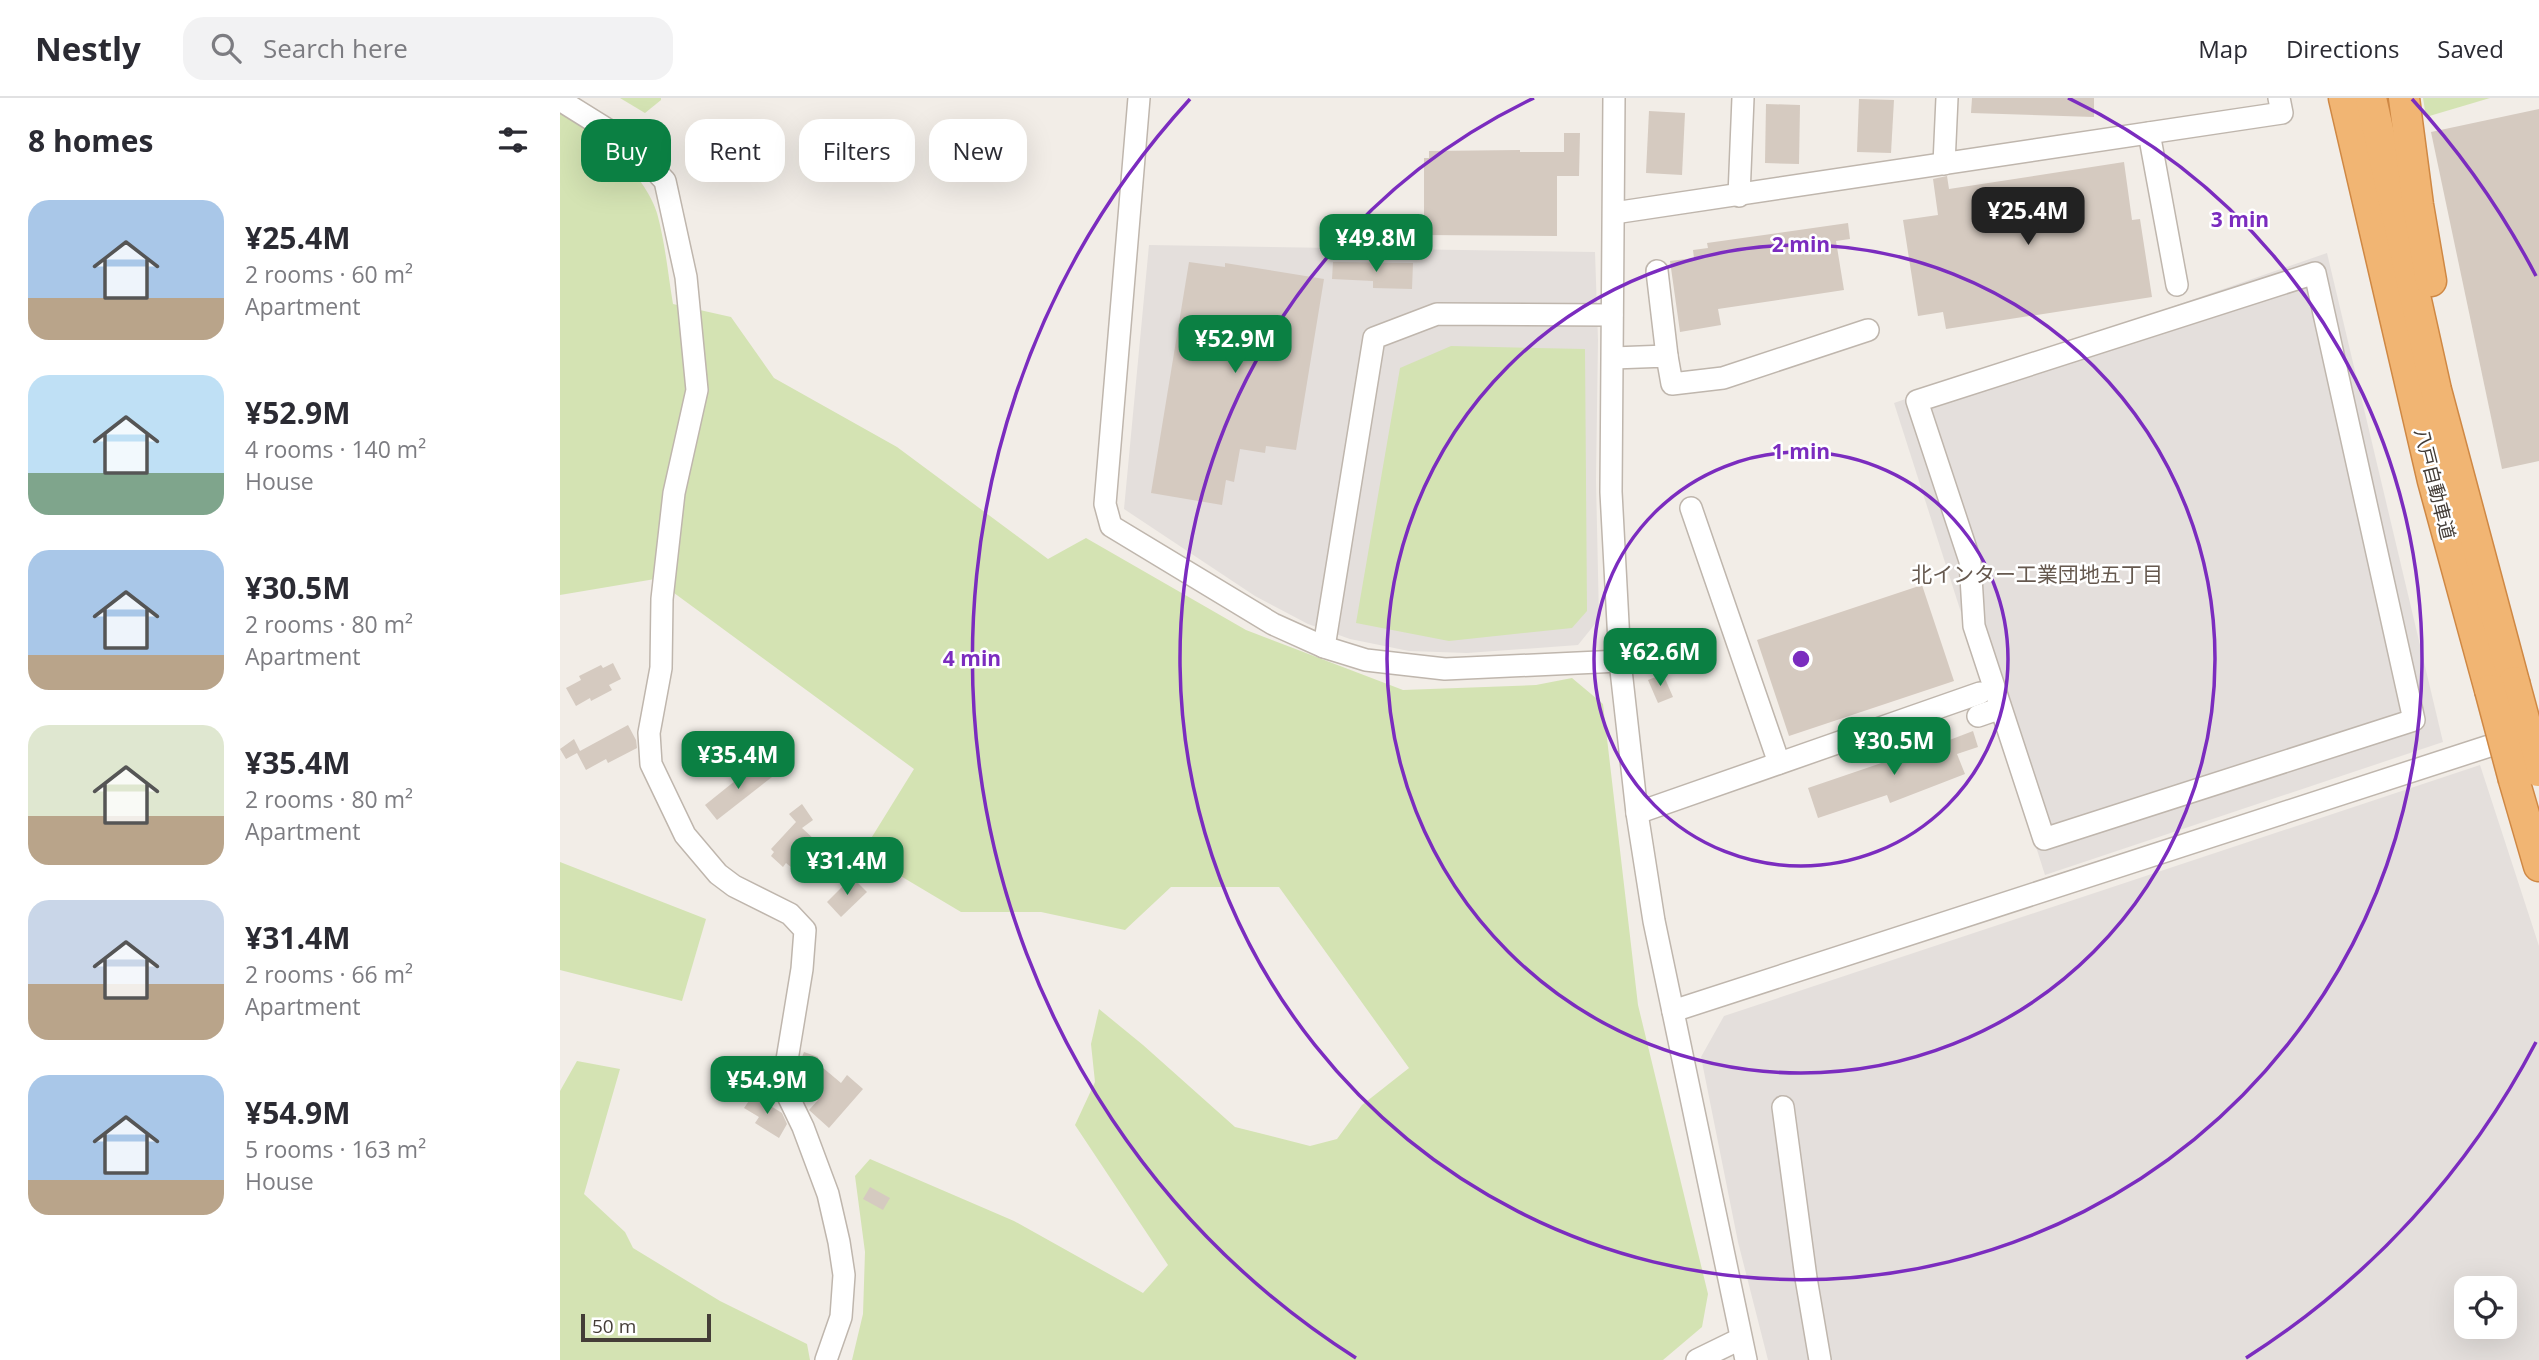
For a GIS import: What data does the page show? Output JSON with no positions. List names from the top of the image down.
{
  "streets": {
    "highway": ["八戸自動車道"]
  },
  "districts": ["北インター工業団地五丁目"],
  "scale_bar": "50 m",
  "page": {
    "header": "Nestly",
    "search": "Search here",
    "nav": ["Map", "Directions", "Saved"],
    "heading": "8 homes",
    "chip": [
      "Buy",
      "Rent",
      "Filters",
      "New"
    ],
    "list": [
      {
        "name": "¥25.4M",
        "note": "2 rooms · 60 m² · Apartment"
      },
      {
        "name": "¥52.9M",
        "note": "4 rooms · 140 m² · House"
      },
      {
        "name": "¥30.5M",
        "note": "2 rooms · 80 m² · Apartment"
      },
      {
        "name": "¥35.4M",
        "note": "2 rooms · 80 m² · Apartment"
      },
      {
        "name": "¥31.4M",
        "note": "2 rooms · 66 m² · Apartment"
      },
      {
        "name": "¥54.9M",
        "note": "5 rooms · 163 m² · House"
      }
    ],
    "price": [
      "¥25.4M",
      "¥49.8M",
      "¥52.9M",
      "¥62.6M",
      "¥30.5M",
      "¥35.4M",
      "¥31.4M",
      "¥54.9M"
    ],
    "scale": "50 m"
  },
  "rings": [
    "3 min",
    "2 min",
    "1 min",
    "4 min"
  ]
}
